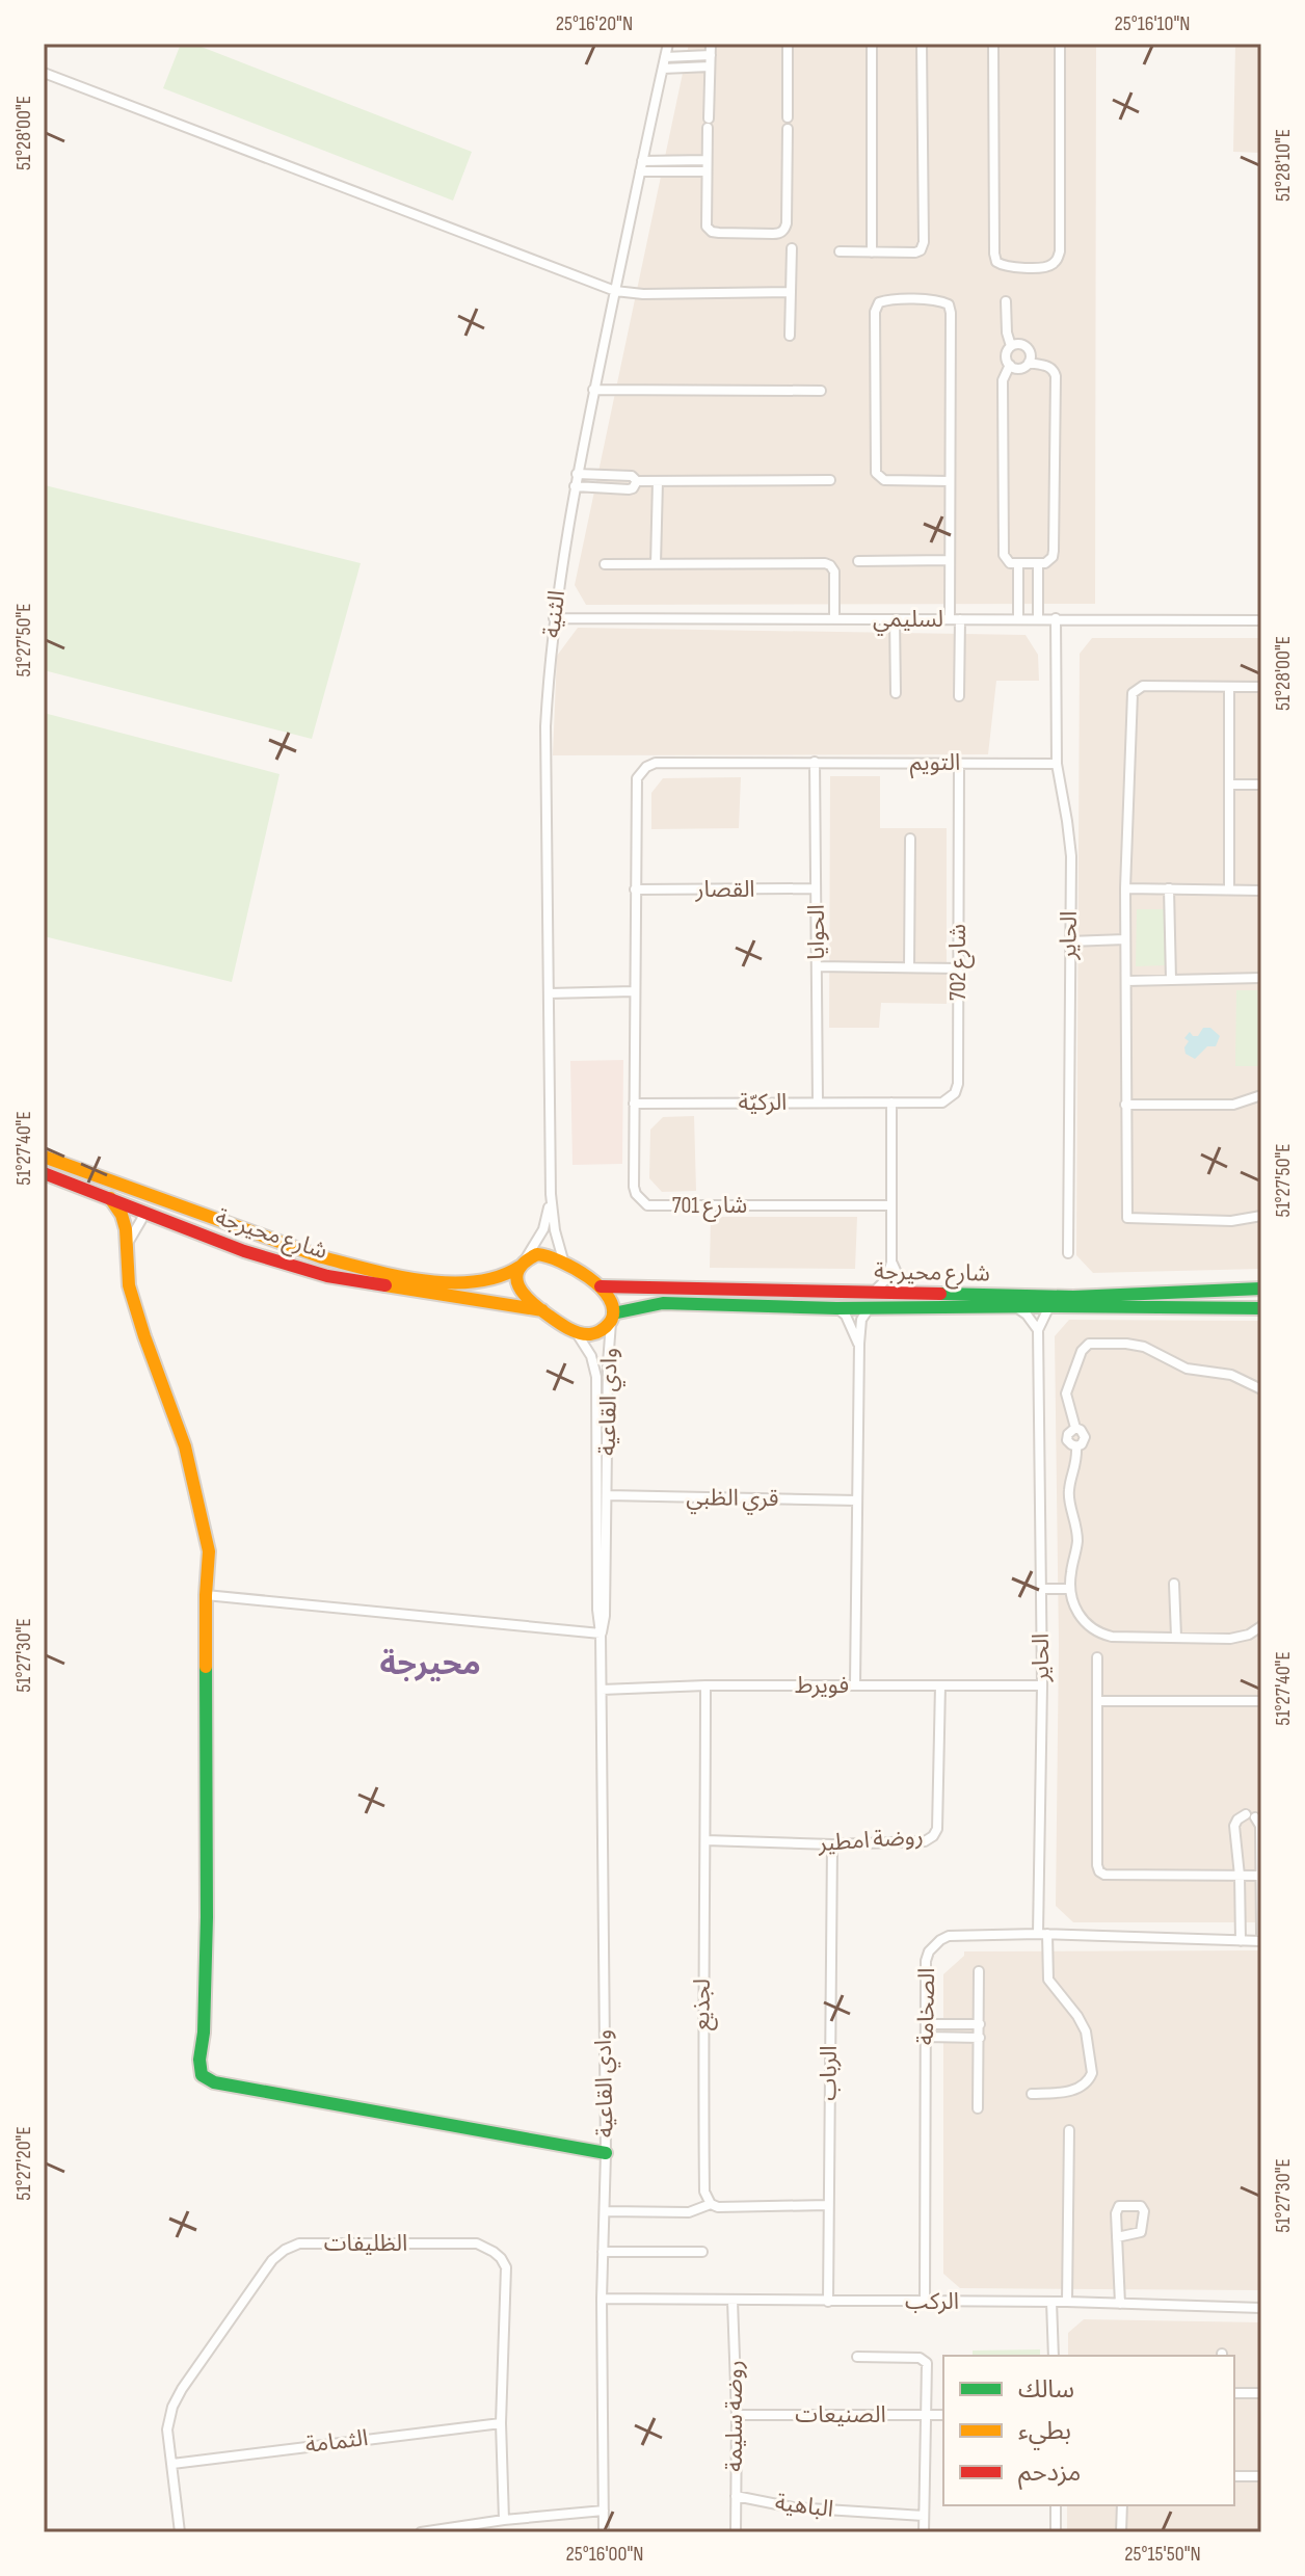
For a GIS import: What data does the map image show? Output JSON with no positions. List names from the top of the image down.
{
  "streets": {
    "street": [
      "الثنية",
      "لسليمي",
      "التويم",
      "القصار",
      "الحوايا",
      "الحاير",
      "شارع 702",
      "الركيّة",
      "شارع 701",
      "شارع محيرجة",
      "وادي القاعية",
      "قري الظبي",
      "فويرط",
      "روضة امطير",
      "لجذيع",
      "الصخامة",
      "الرباب",
      "الظليفات",
      "الركب",
      "الصنيعات",
      "روضة سليمة",
      "الثمامة",
      "الباهية"
    ]
  },
  "crossings": [
    ["الثنية", "لسليمي"],
    ["الثنية", "شارع محيرجة"],
    ["لسليمي", "الحاير"],
    ["التويم", "الحوايا"],
    ["التويم", "الحاير"],
    ["التويم", "شارع 702"],
    ["التويم", "شارع 701"],
    ["القصار", "الحوايا"],
    ["القصار", "شارع 701"],
    ["الحوايا", "الركيّة"],
    ["الحوايا", "شارع 701"],
    ["الحاير", "شارع محيرجة"],
    ["الحاير", "فويرط"],
    ["الحاير", "الصخامة"],
    ["شارع 702", "الركيّة"],
    ["الركيّة", "شارع 701"],
    ["شارع محيرجة", "وادي القاعية"],
    ["وادي القاعية", "قري الظبي"],
    ["وادي القاعية", "فويرط"],
    ["وادي القاعية", "الركب"],
    ["فويرط", "روضة امطير"],
    ["فويرط", "لجذيع"],
    ["روضة امطير", "لجذيع"],
    ["روضة امطير", "الرباب"],
    ["الصخامة", "الركب"],
    ["الرباب", "الركب"],
    ["الظليفات", "الثمامة"],
    ["الركب", "روضة سليمة"],
    ["الصنيعات", "روضة سليمة"],
    ["روضة سليمة", "الباهية"]
  ],
  "districts": ["محيرجة"],
  "legend": ["سالك", "بطيء", "مزدحم"],
  "coordinates": [
    "25°16'20\"N",
    "25°16'10\"N",
    "51°28'00\"E",
    "51°28'10\"E",
    "51°27'50\"E",
    "51°27'40\"E",
    "51°27'30\"E",
    "51°27'20\"E",
    "25°16'00\"N",
    "25°15'50\"N"
  ]
}
